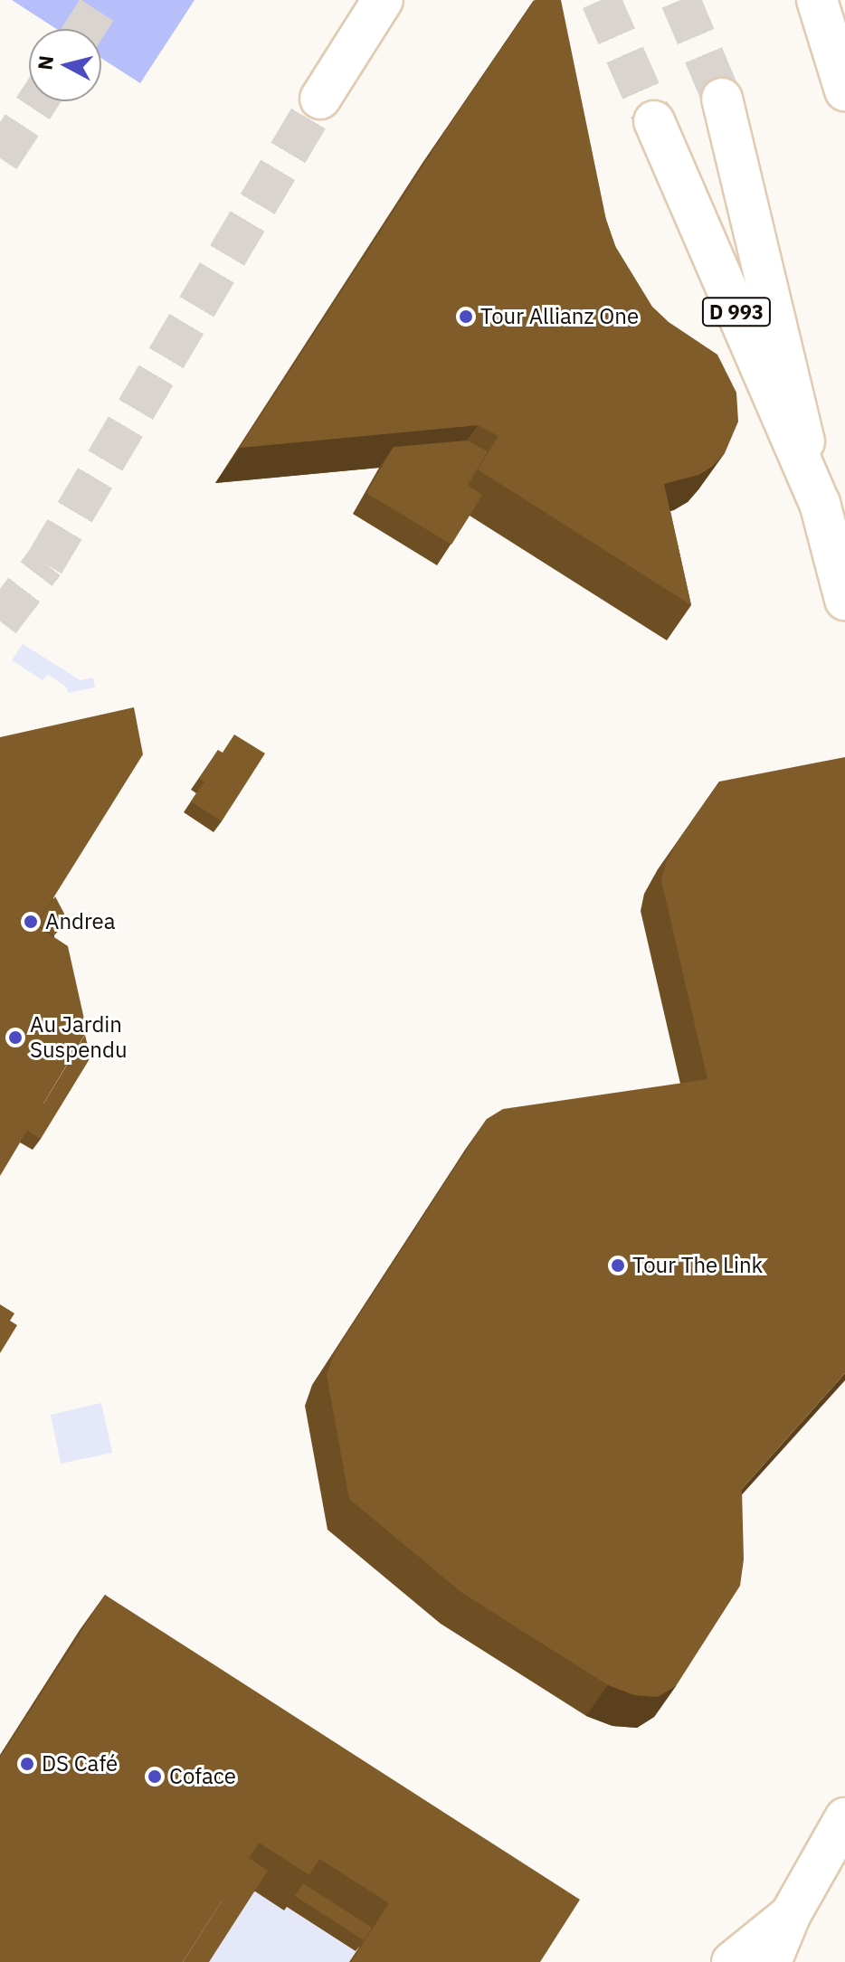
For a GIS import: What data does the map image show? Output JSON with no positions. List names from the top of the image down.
{
  "streets": {
    "main road": ["D 993"]
  },
  "places": [
    "Tour Allianz One",
    "Andrea",
    "Au Jardin Suspendu",
    "Tour The Link",
    "DS Café",
    "Coface"
  ],
  "north": "left"
}
